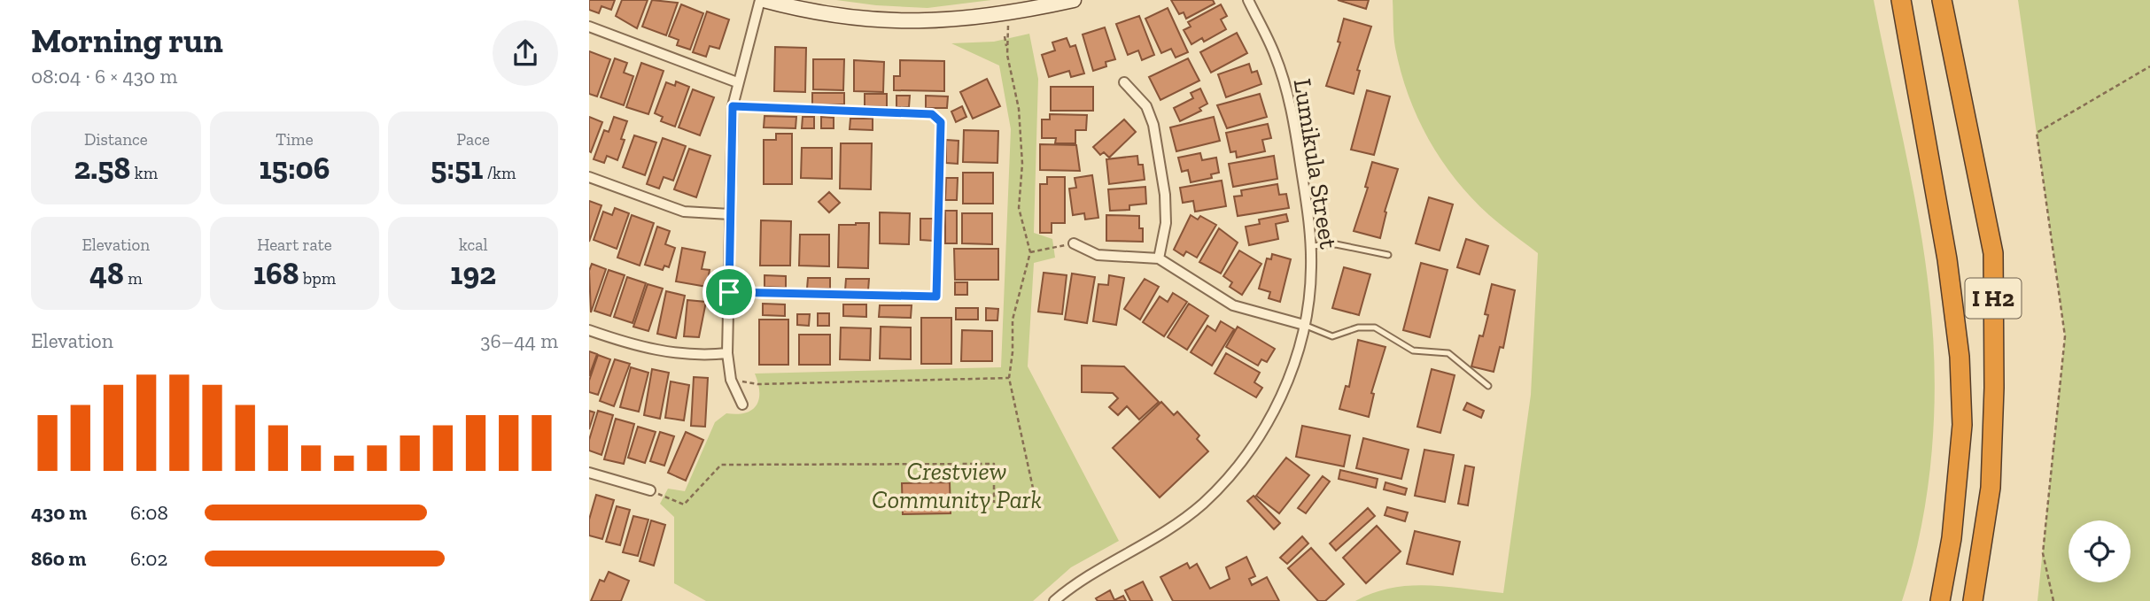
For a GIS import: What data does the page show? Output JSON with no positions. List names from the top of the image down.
{
  "streets": {
    "highway": ["I H2"],
    "street": ["Lumikula Street"]
  },
  "parks": ["Crestview Community Park"],
  "page": {
    "heading": ["Morning run", "08:04 · 6 × 430 m"],
    "stats": [
      ["Distance", "2.58 km"],
      ["Time", "15:06"],
      ["Pace", "5:51 /km"],
      ["Elevation", "48 m"],
      ["Heart rate", "168 bpm"],
      ["kcal", "192"]
    ],
    "chart": ["Elevation", "36–44 m"],
    "list": [
      {
        "name": "430 m",
        "note": "6:08"
      },
      {
        "name": "860 m",
        "note": "6:02"
      }
    ]
  }
}
